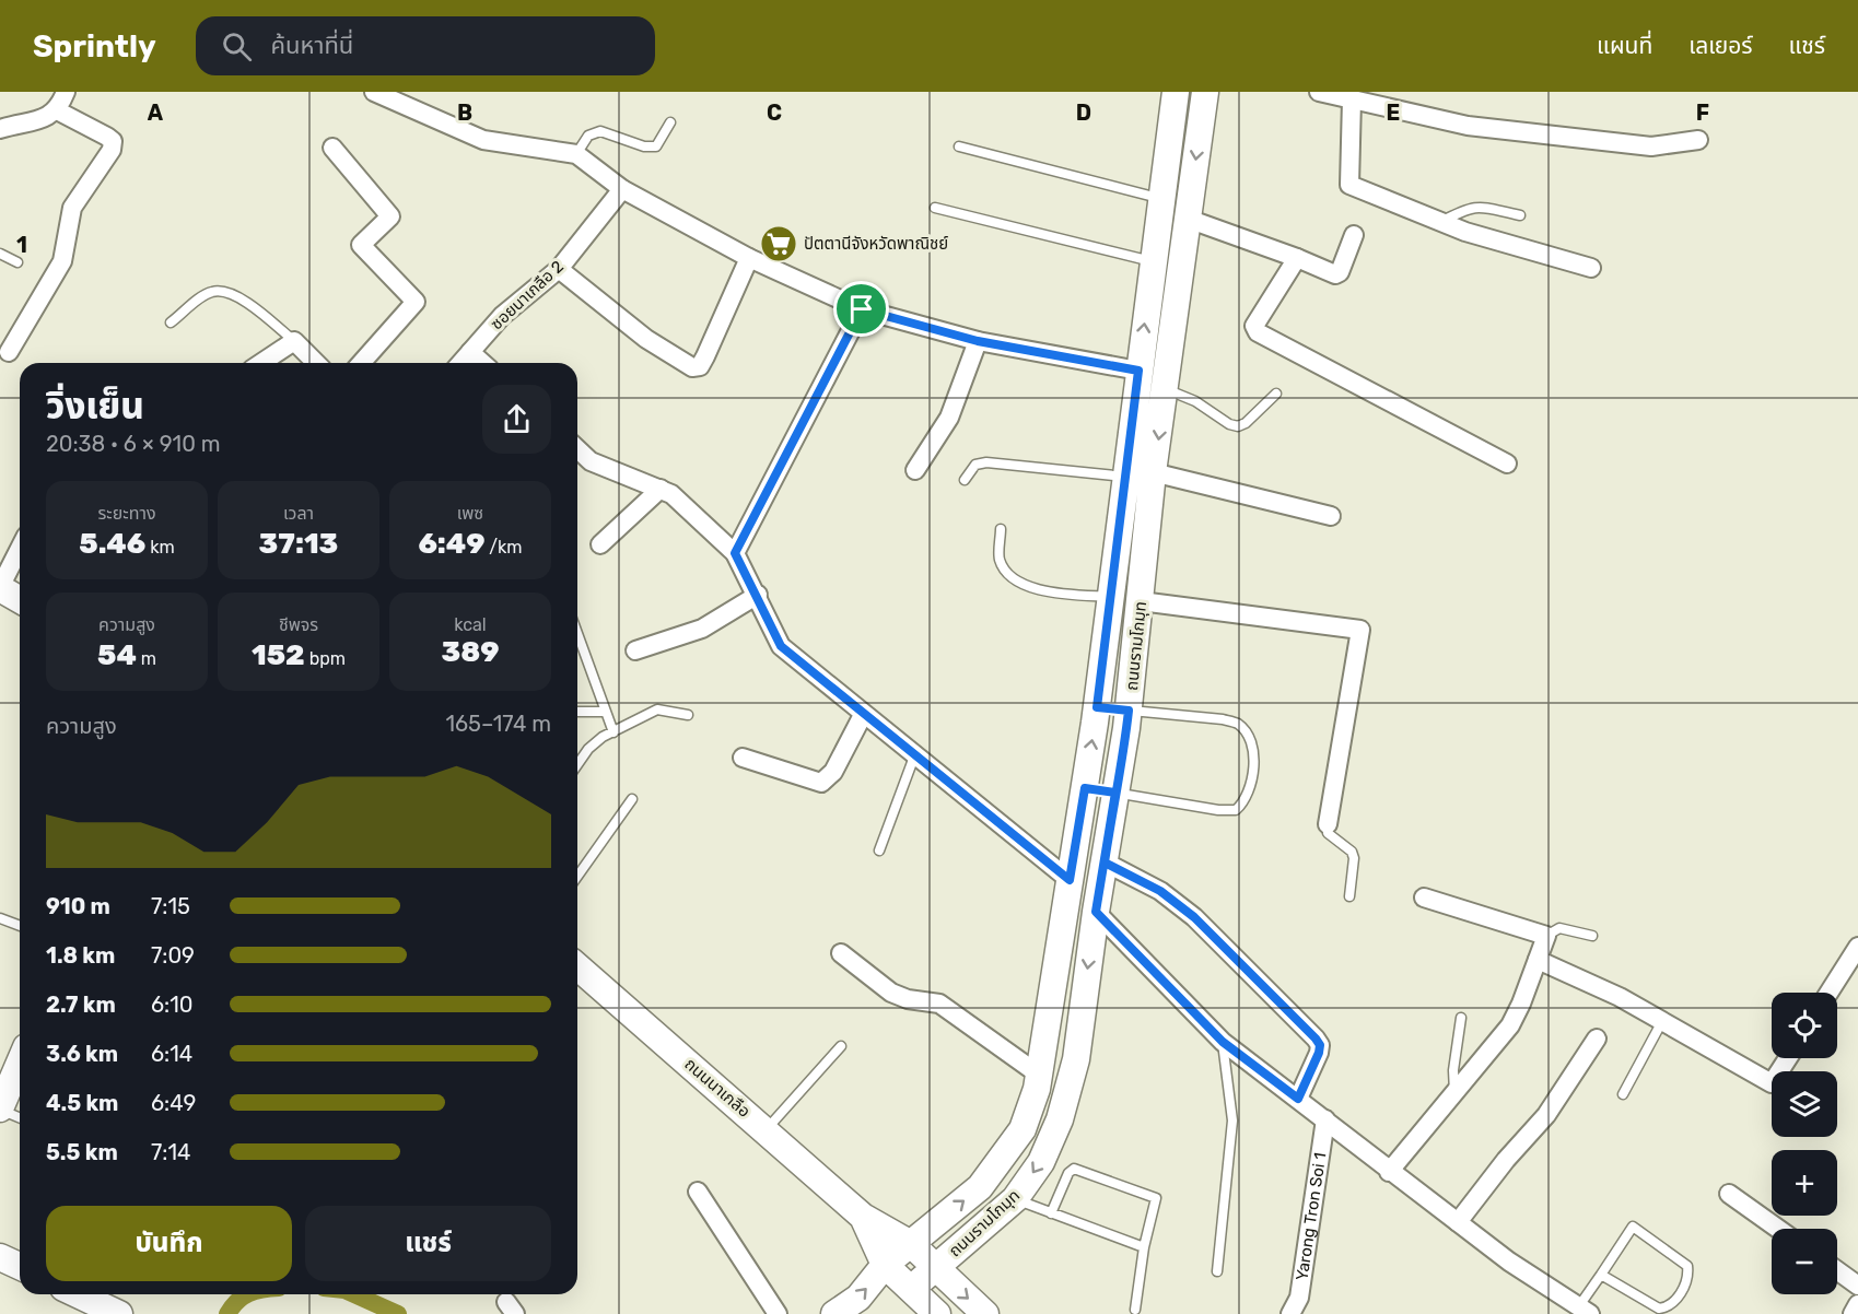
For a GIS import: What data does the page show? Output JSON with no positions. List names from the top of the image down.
{
  "streets": {
    "main road": ["ถนนรามโกมุท", "ถนนนาเกลือ"],
    "street": ["ซอยนาเกลือ 2", "Yarong Tron Soi 1"]
  },
  "crossings": [
    ["ถนนรามโกมุท", "ถนนนาเกลือ"]
  ],
  "places": {
    "supermarket": ["ปัตตานีจังหวัดพาณิชย์"]
  },
  "page": {
    "header": "Sprintly",
    "search": "ค้นหาที่นี่",
    "nav": ["แผนที่", "เลเยอร์", "แชร์"],
    "heading": ["วิ่งเย็น", "20:38 · 6 × 910 m"],
    "stats": [
      ["ระยะทาง", "5.46 km"],
      ["เวลา", "37:13"],
      ["เพซ", "6:49 /km"],
      ["ความสูง", "54 m"],
      ["ชีพจร", "152 bpm"],
      ["kcal", "389"]
    ],
    "chart": ["ความสูง", "165–174 m"],
    "list": [
      {
        "name": "910 m",
        "note": "7:15"
      },
      {
        "name": "1.8 km",
        "note": "7:09"
      },
      {
        "name": "2.7 km",
        "note": "6:10"
      },
      {
        "name": "3.6 km",
        "note": "6:14"
      },
      {
        "name": "4.5 km",
        "note": "6:49"
      },
      {
        "name": "5.5 km",
        "note": "7:14"
      }
    ],
    "map_buttons": ["+", "−"],
    "buttons": ["บันทึก", "แชร์"]
  },
  "grid": {
    "columns": [
      "A",
      "B",
      "C",
      "D",
      "E",
      "F"
    ],
    "rows": ["1"]
  }
}
